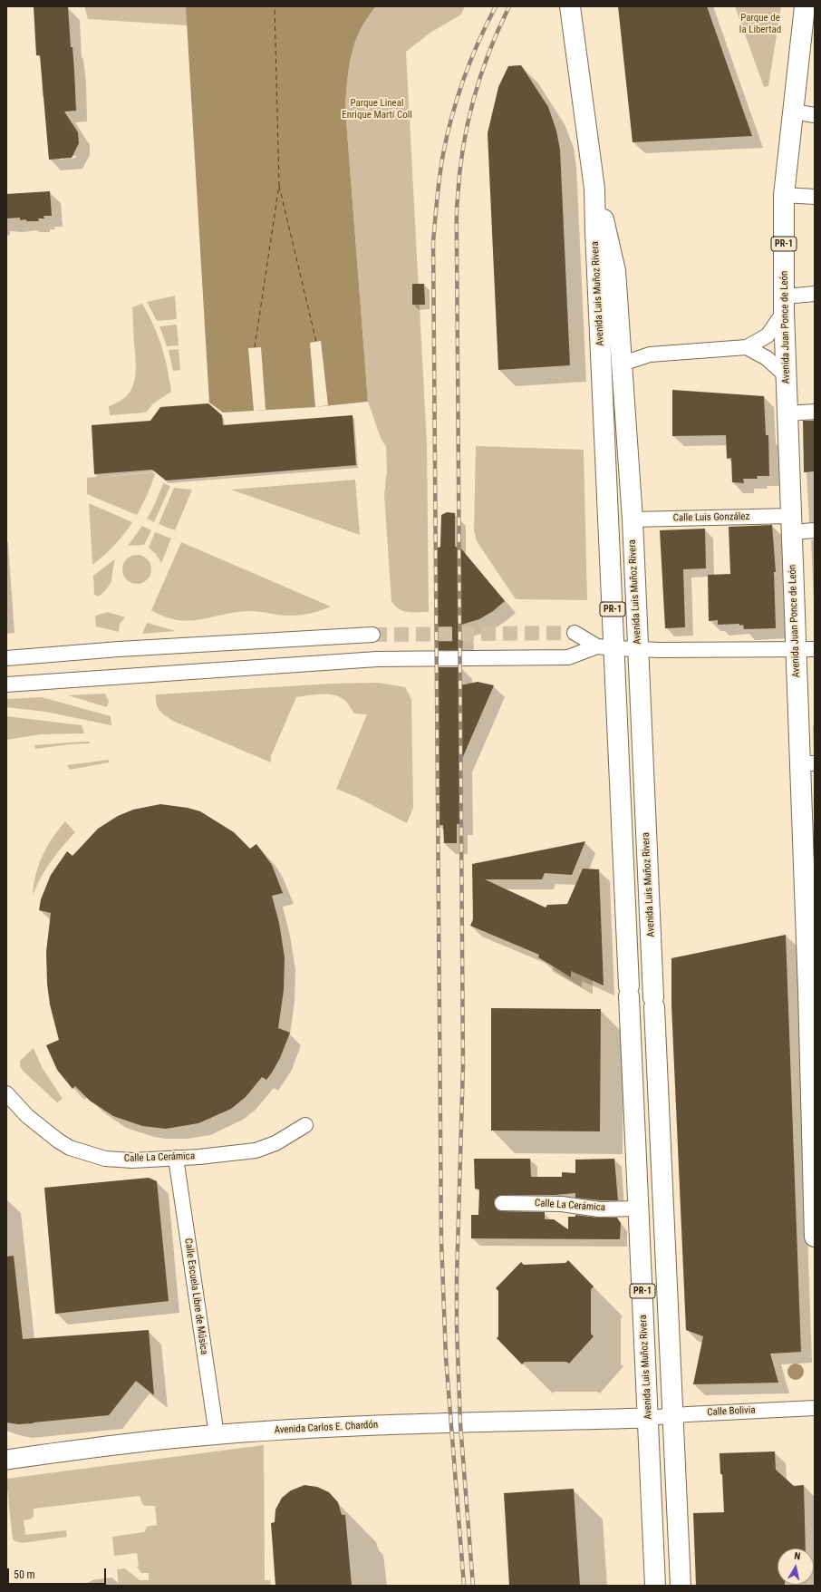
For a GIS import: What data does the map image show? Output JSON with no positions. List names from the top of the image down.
{
  "streets": {
    "main road": ["PR-1", "Avenida Luis Muñoz Rivera", "Avenida Juan Ponce de León"],
    "street": [
      "Calle Luis González",
      "Calle La Cerámica",
      "Calle Escuela Libre de Música",
      "Calle Bolivia",
      "Avenida Carlos E. Chardón"
    ]
  },
  "crossings": [
    ["Avenida Luis Muñoz Rivera", "Calle Luis González"],
    ["Avenida Luis Muñoz Rivera", "Calle La Cerámica"],
    ["Avenida Luis Muñoz Rivera", "Calle Bolivia"],
    ["Avenida Luis Muñoz Rivera", "Avenida Carlos E. Chardón"],
    ["Avenida Juan Ponce de León", "Calle Luis González"],
    ["Calle La Cerámica", "Calle Escuela Libre de Música"],
    ["Calle Escuela Libre de Música", "Avenida Carlos E. Chardón"],
    ["Calle Bolivia", "Avenida Carlos E. Chardón"]
  ],
  "parks": ["Parque de la Libertad", "Parque Lineal Enrique Martí Coll"],
  "scale_bar": "50 m",
  "north": "top"
}
